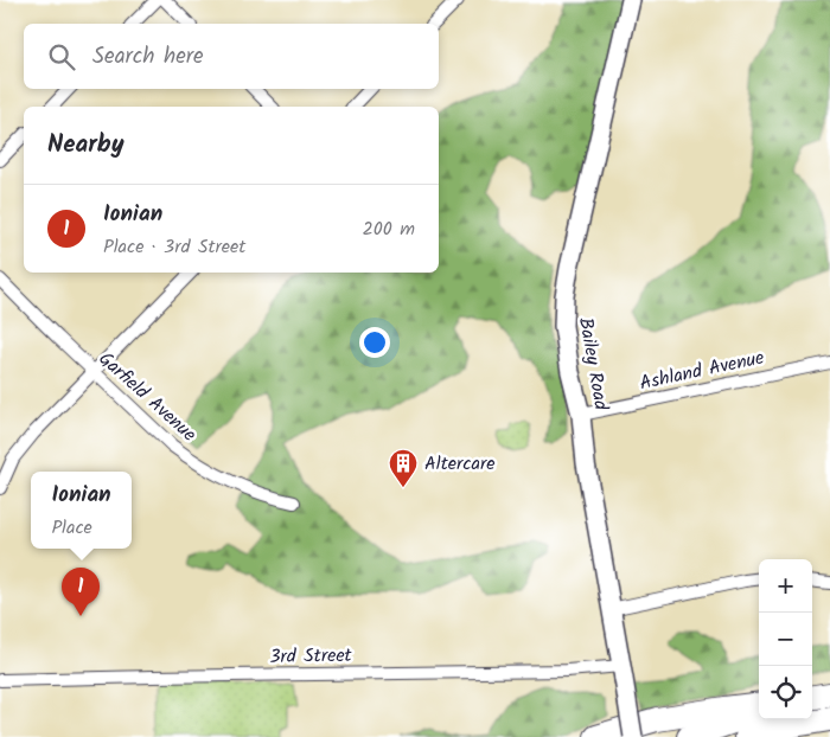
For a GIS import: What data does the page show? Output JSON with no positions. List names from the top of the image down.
{
  "streets": {
    "street": [
      "Bailey Road",
      "Ashland Avenue",
      "Garfield Avenue",
      "3rd Street"
    ]
  },
  "crossings": [
    ["Bailey Road", "Ashland Avenue"],
    ["Bailey Road", "3rd Street"]
  ],
  "places": {
    "building": ["Altercare"]
  },
  "page": {
    "search": "Search here",
    "heading": "Nearby",
    "list": [
      {
        "mark": "1",
        "name": "Ionian",
        "note": "Place · 3rd Street",
        "value": "200 m"
      }
    ],
    "popup": ["Ionian", "Place"],
    "map_buttons": ["+", "−"],
    "pins": "1"
  }
}
